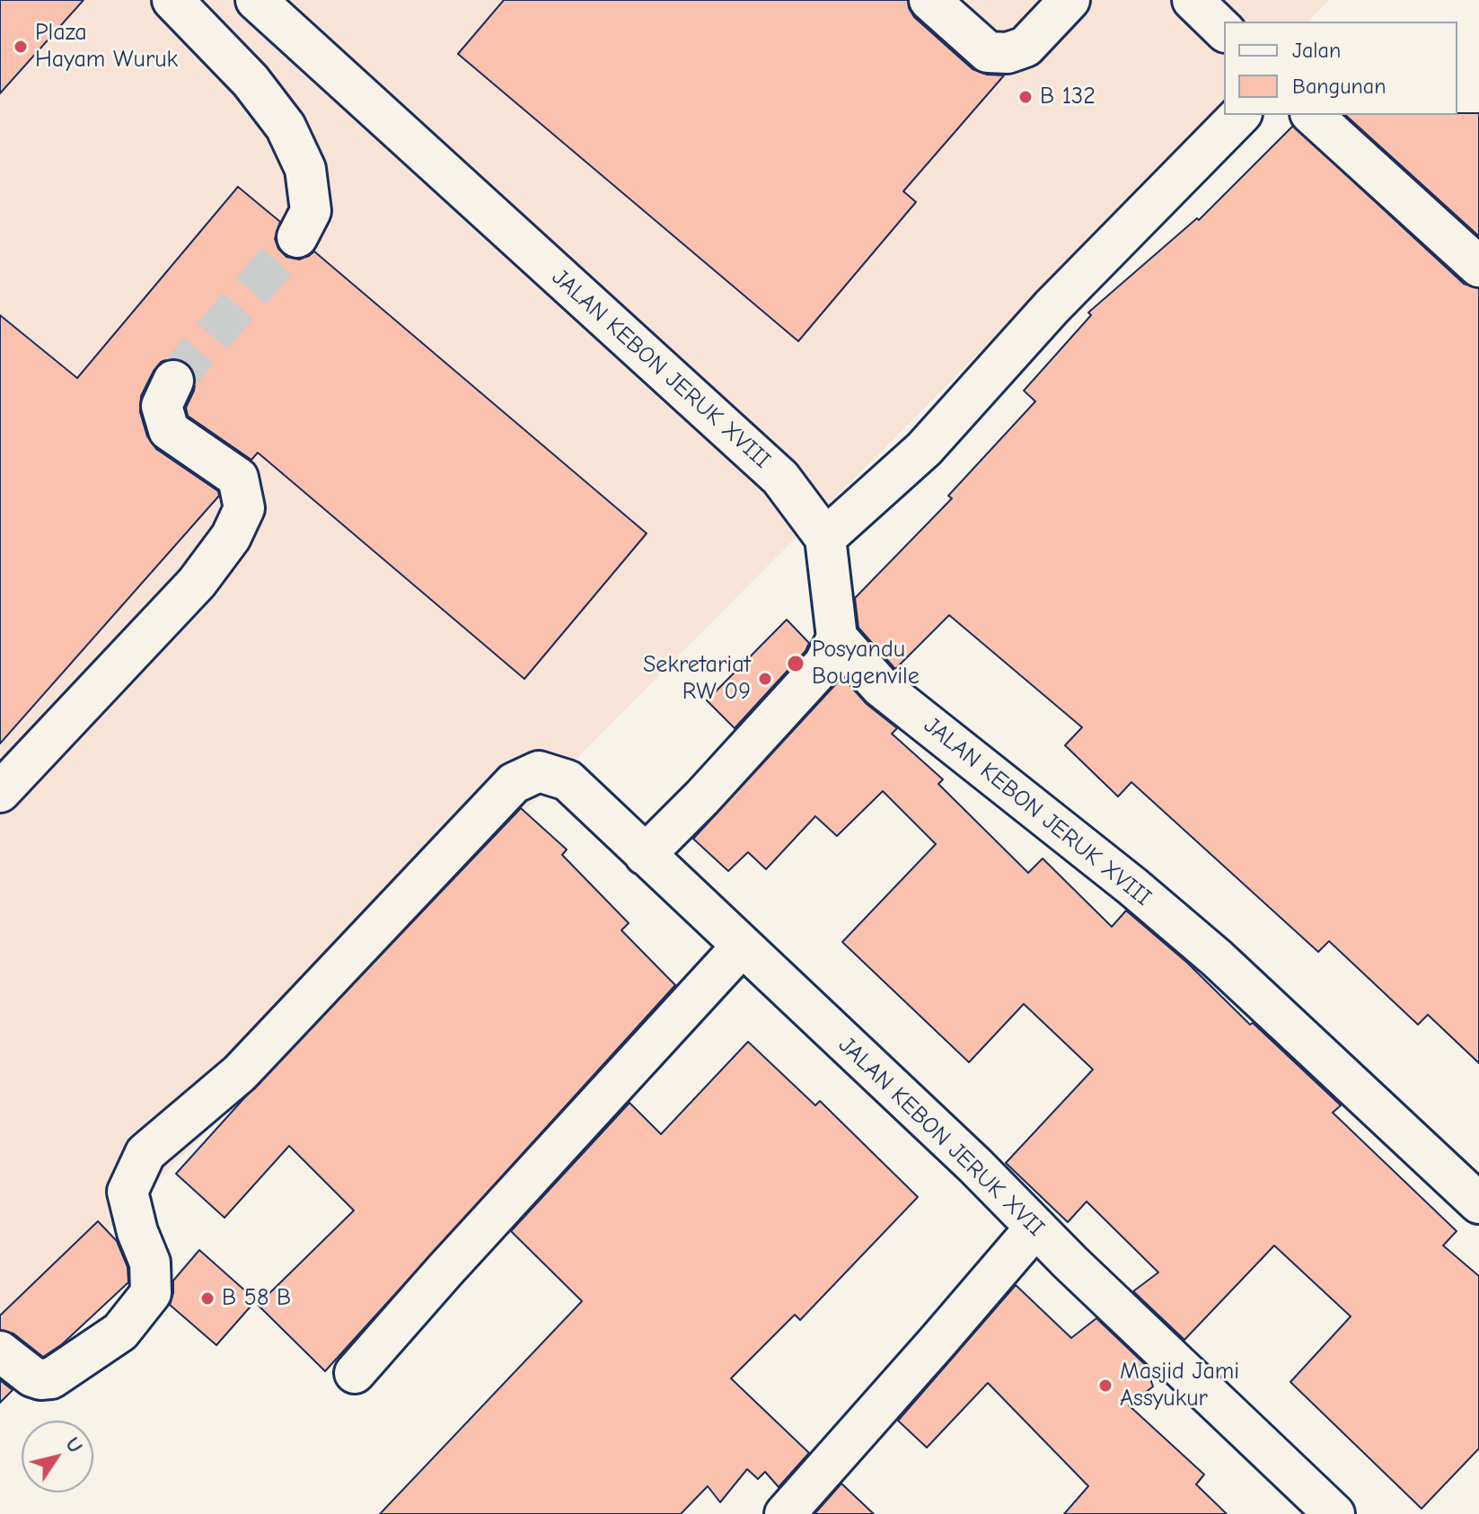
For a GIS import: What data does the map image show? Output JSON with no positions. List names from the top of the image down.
{
  "streets": {
    "street": ["JALAN KEBON JERUK XVIII", "JALAN KEBON JERUK XVII"]
  },
  "places": [
    "Plaza Hayam Wuruk",
    "B 132",
    "Posyandu Bougenvile",
    "Sekretariat RW 09",
    "B 58 B",
    "Masjid Jami Assyukur"
  ],
  "legend": ["Jalan", "Bangunan"],
  "north": "top right"
}
